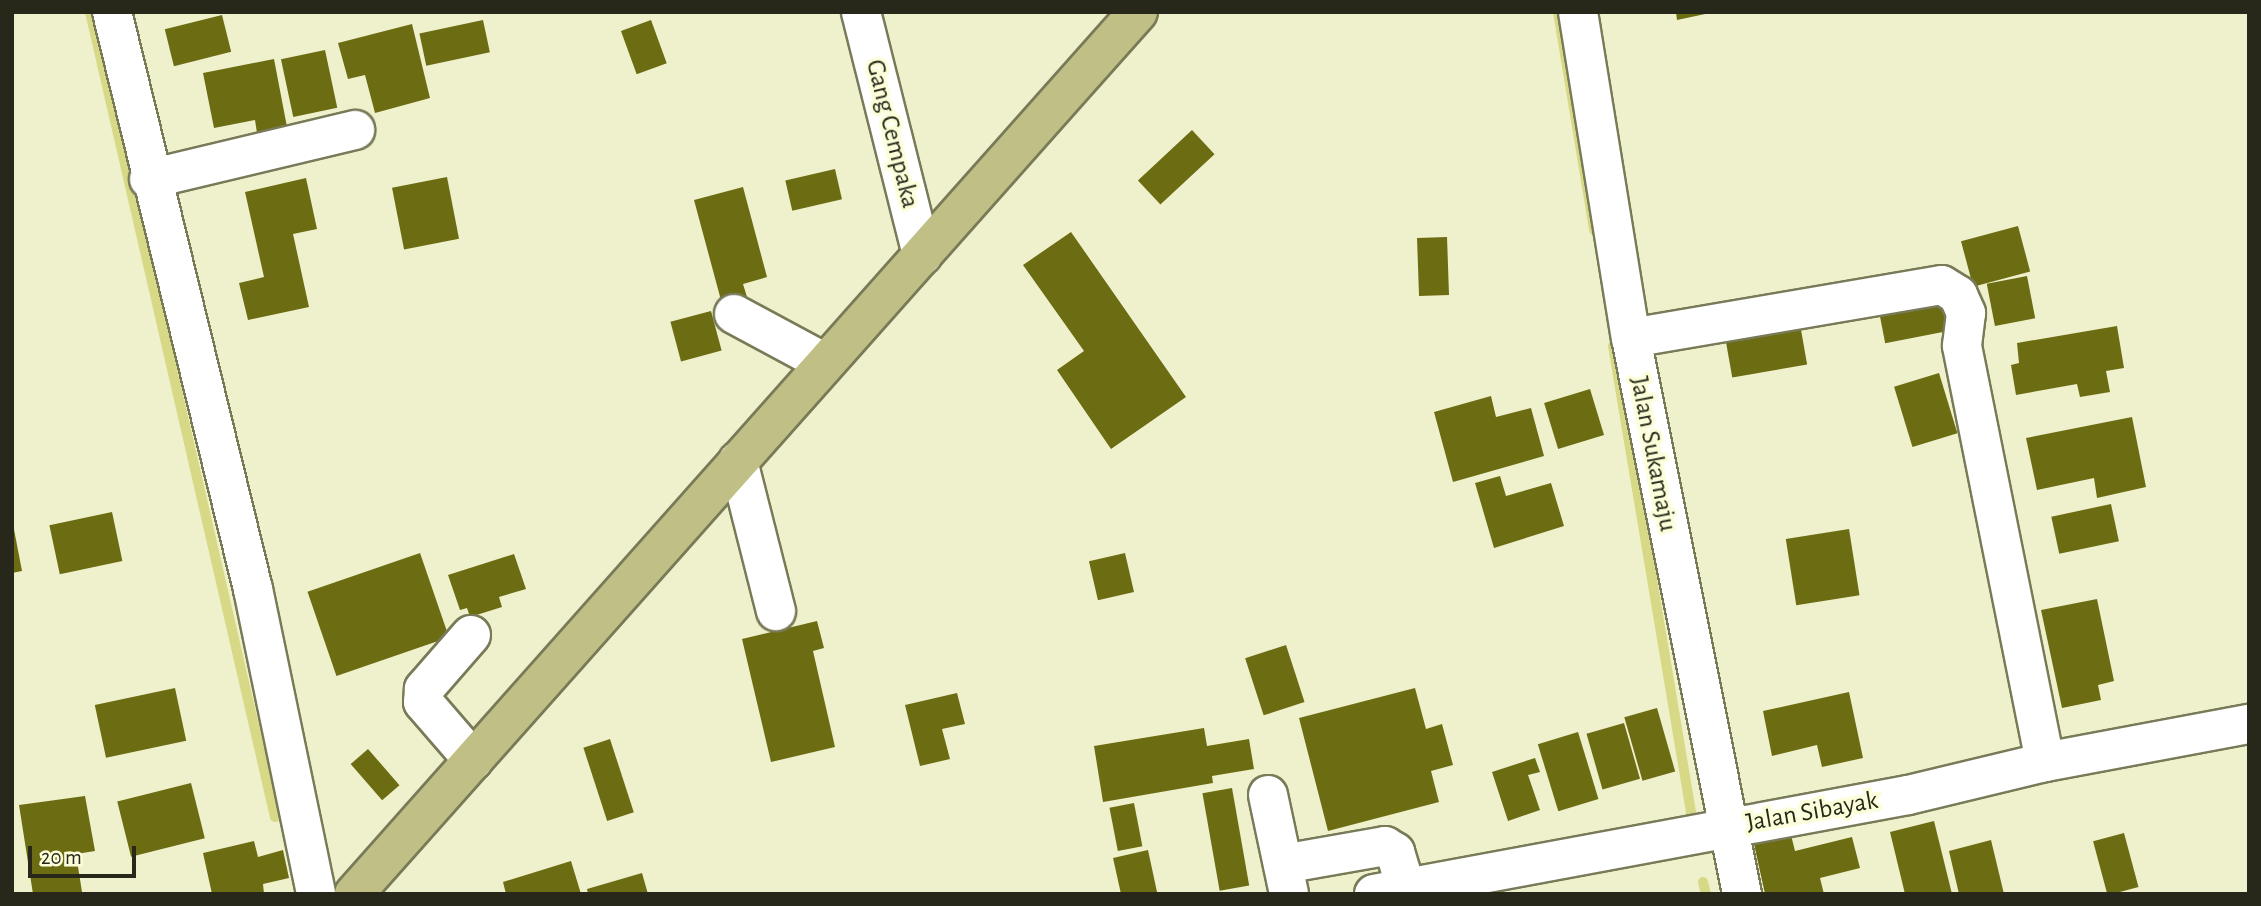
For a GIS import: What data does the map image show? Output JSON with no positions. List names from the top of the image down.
{
  "streets": {
    "street": ["Gang Cempaka", "Jalan Sukamaju", "Jalan Sibayak"]
  },
  "crossings": [
    ["Jalan Sukamaju", "Jalan Sibayak"]
  ],
  "scale_bar": "20 m"
}
